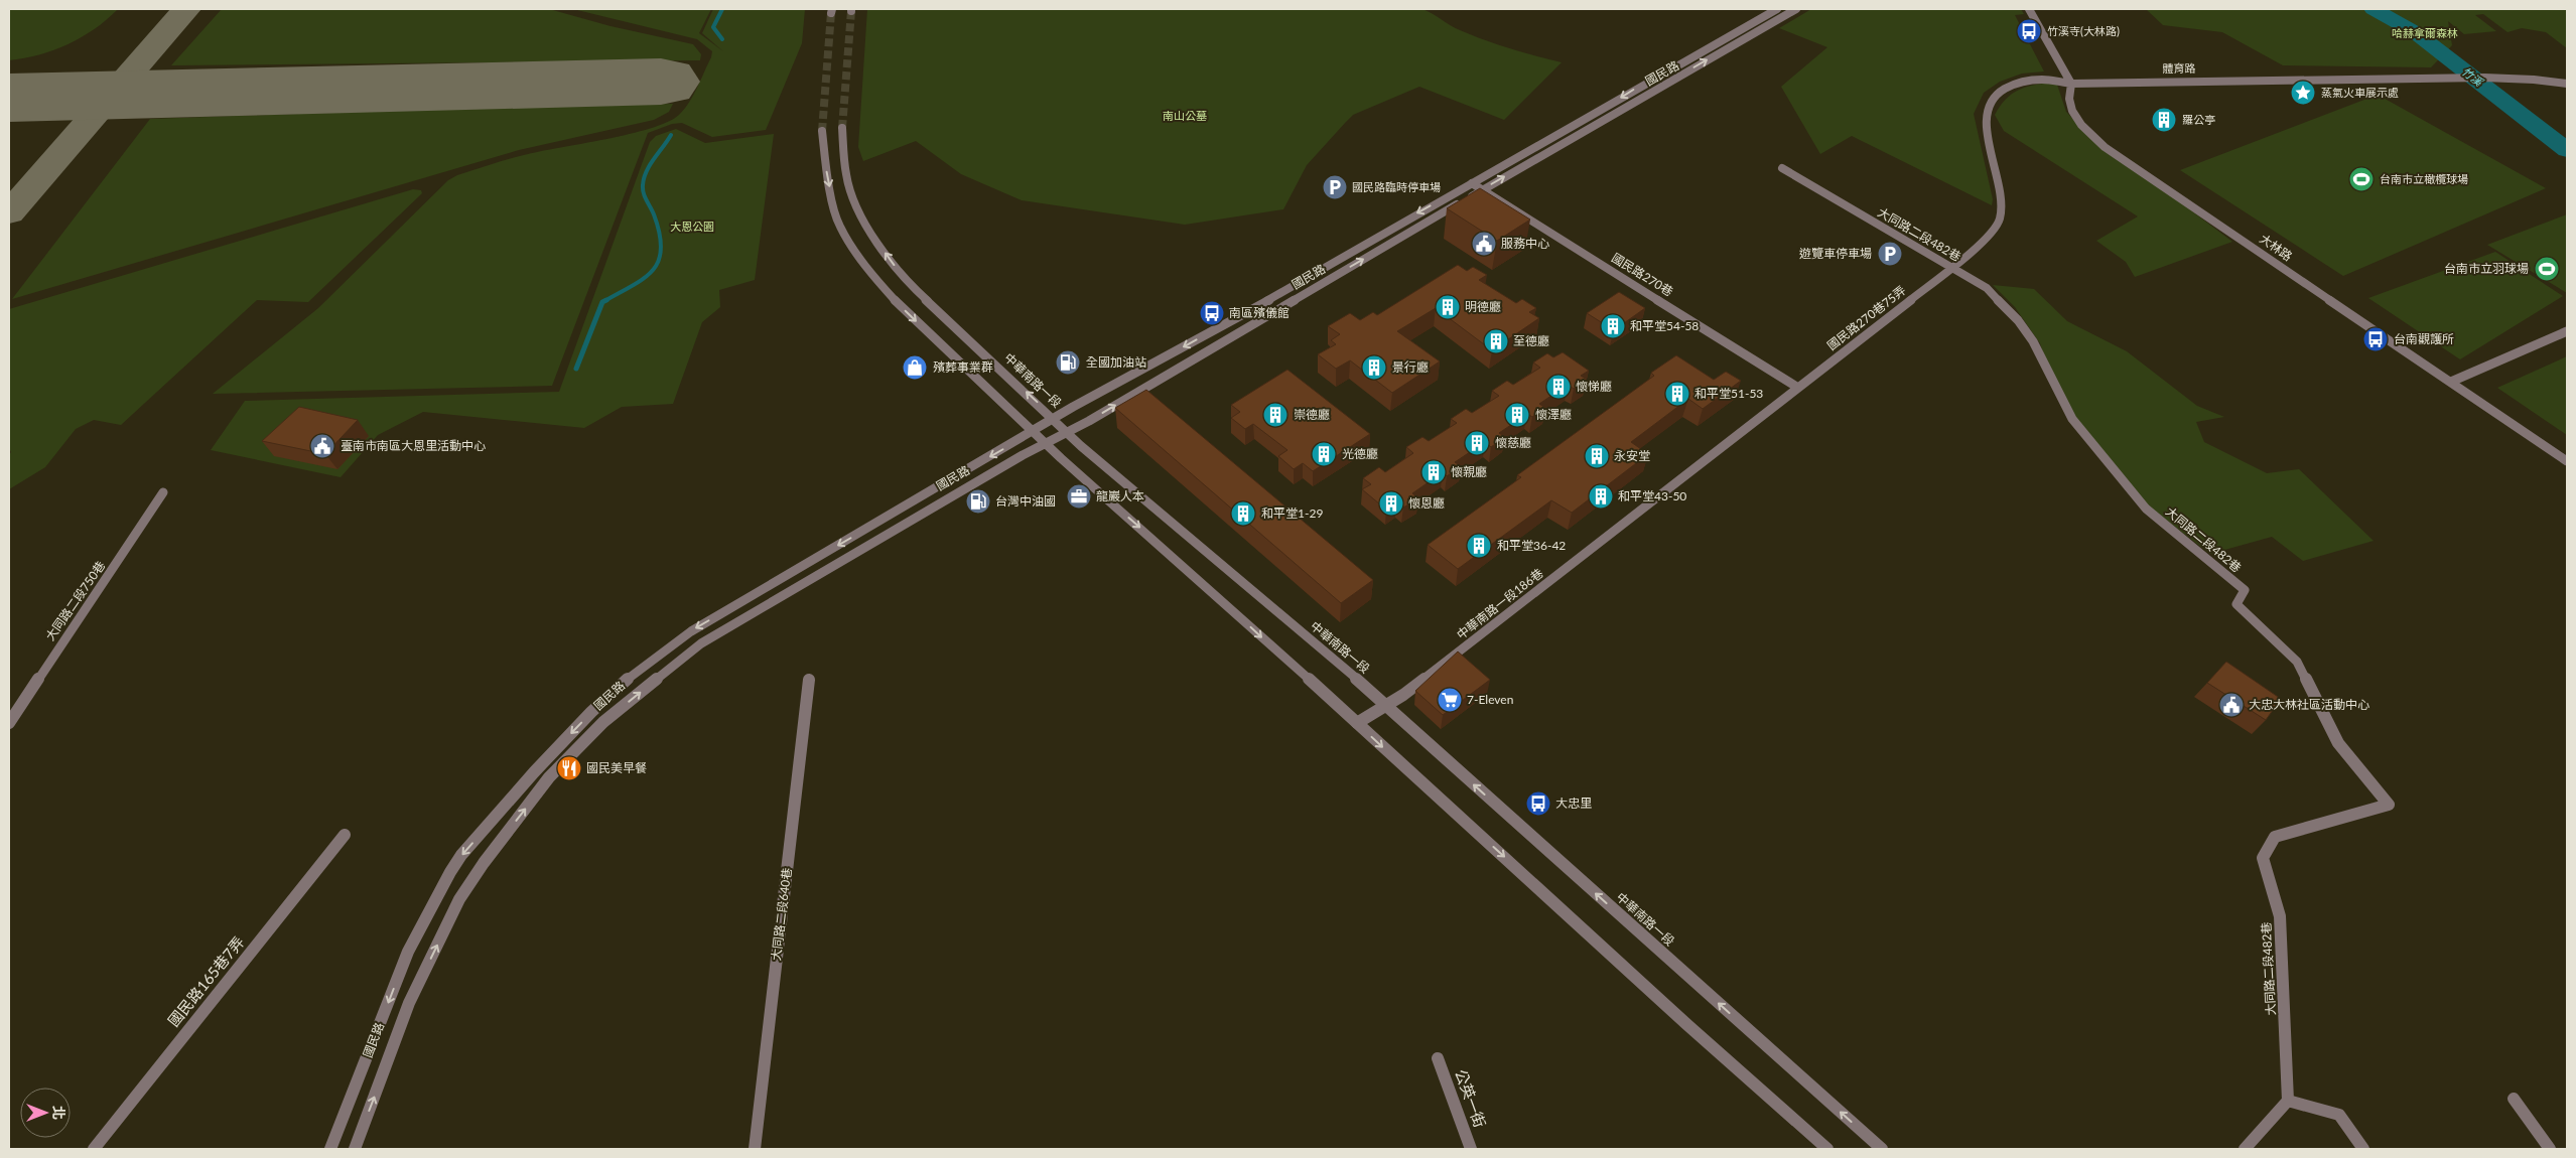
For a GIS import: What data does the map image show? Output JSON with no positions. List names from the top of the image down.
{
  "streets": {
    "street": [
      "體育路",
      "國民路",
      "大同路二段482巷",
      "大林路",
      "國民路270巷",
      "國民路270巷75弄",
      "中華南路一段",
      "大同路二段750巷",
      "中華南路一段186巷",
      "大同路二段640巷",
      "國民路165巷7弄",
      "公英一街"
    ]
  },
  "crossings": [
    ["體育路", "大同路二段482巷"],
    ["體育路", "大林路"],
    ["體育路", "國民路270巷75弄"],
    ["國民路", "國民路270巷"],
    ["國民路", "中華南路一段"],
    ["大同路二段482巷", "國民路270巷75弄"],
    ["國民路270巷", "國民路270巷75弄"],
    ["國民路270巷", "中華南路一段186巷"],
    ["國民路270巷75弄", "中華南路一段186巷"],
    ["中華南路一段", "中華南路一段186巷"]
  ],
  "water": ["竹溪"],
  "parks": ["哈赫拿爾森林", "南山公墓", "大恩公園"],
  "places": {
    "bus stop": [
      "竹溪寺(大林路)",
      "南區殯儀館",
      "台南觀護所",
      "大忠里"
    ],
    "place": ["蒸氣火車展示處"],
    "building": [
      "羅公亭",
      "明德廳",
      "和平堂54-58",
      "至德廳",
      "景行廳",
      "懷悌廳",
      "和平堂51-53",
      "崇德廳",
      "懷澤廳",
      "懷慈廳",
      "光德廳",
      "永安堂",
      "懷親廳",
      "和平堂43-50",
      "懷恩廳",
      "和平堂1-29",
      "和平堂36-42"
    ],
    "sports": ["台南市立橄欖球場", "台南市立羽球場"],
    "parking": ["國民路臨時停車場", "遊覽車停車場"],
    "public building": ["服務中心", "臺南市南區大恩里活動中心", "大忠大林社區活動中心"],
    "fuel station": ["全國加油站", "台灣中油國"],
    "shop": ["殯葬事業群"],
    "office": ["龍巖人本"],
    "supermarket": ["7-Eleven"],
    "restaurant": ["國民美早餐"]
  },
  "north": "right"
}
